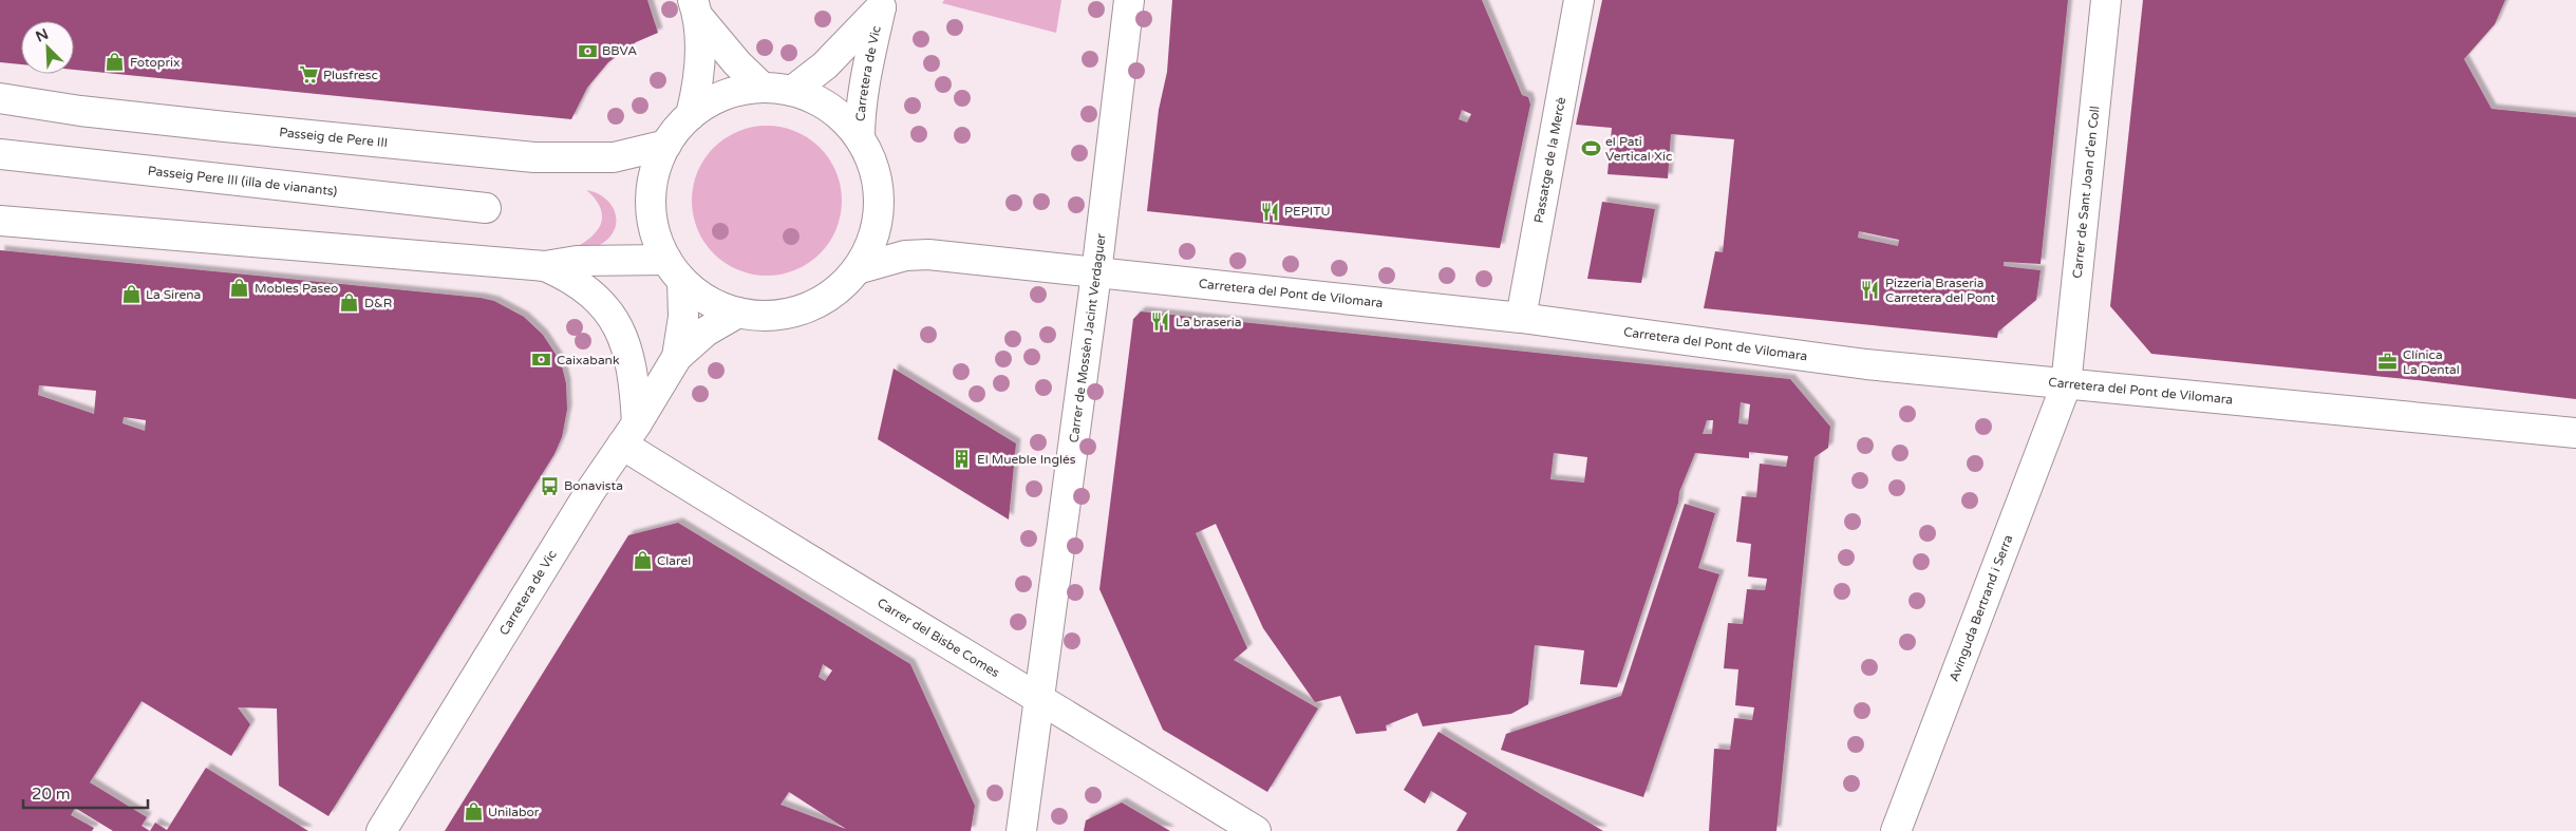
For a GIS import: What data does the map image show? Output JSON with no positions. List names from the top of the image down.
{
  "streets": {
    "street": [
      "Carretera de Vic",
      "Passeig de Pere III",
      "Passatge de la Mercè",
      "Passeig Pere III (illa de vianants)",
      "Carrer de Sant Joan d'en Coll",
      "Carretera del Pont de Vilomara",
      "Carrer de Mossèn Jacint Verdaguer",
      "Avinguda Bertrand i Serra",
      "Carrer del Bisbe Comes"
    ]
  },
  "crossings": [
    ["Carretera de Vic", "Carrer del Bisbe Comes"],
    ["Passatge de la Mercè", "Carretera del Pont de Vilomara"],
    ["Carrer de Sant Joan d'en Coll", "Carretera del Pont de Vilomara"],
    ["Carrer de Sant Joan d'en Coll", "Avinguda Bertrand i Serra"],
    ["Carretera del Pont de Vilomara", "Carrer de Mossèn Jacint Verdaguer"],
    ["Carretera del Pont de Vilomara", "Avinguda Bertrand i Serra"],
    ["Carrer de Mossèn Jacint Verdaguer", "Carrer del Bisbe Comes"]
  ],
  "places": {
    "bank": ["BBVA", "Caixabank"],
    "shop": [
      "Fotoprix",
      "Mobles Paseo",
      "La Sirena",
      "D&R",
      "Clarel",
      "Unilabor"
    ],
    "supermarket": ["Plusfresc"],
    "sports": ["el Pati Vertical Xic"],
    "restaurant": ["PEPITU", "Pizzeria Braseria Carretera del Pont", "La braseria"],
    "office": ["Clínica La Dental"],
    "building": ["El Mueble Inglés"],
    "bus stop": ["Bonavista"]
  },
  "scale_bar": "20 m",
  "north": "top left"
}
